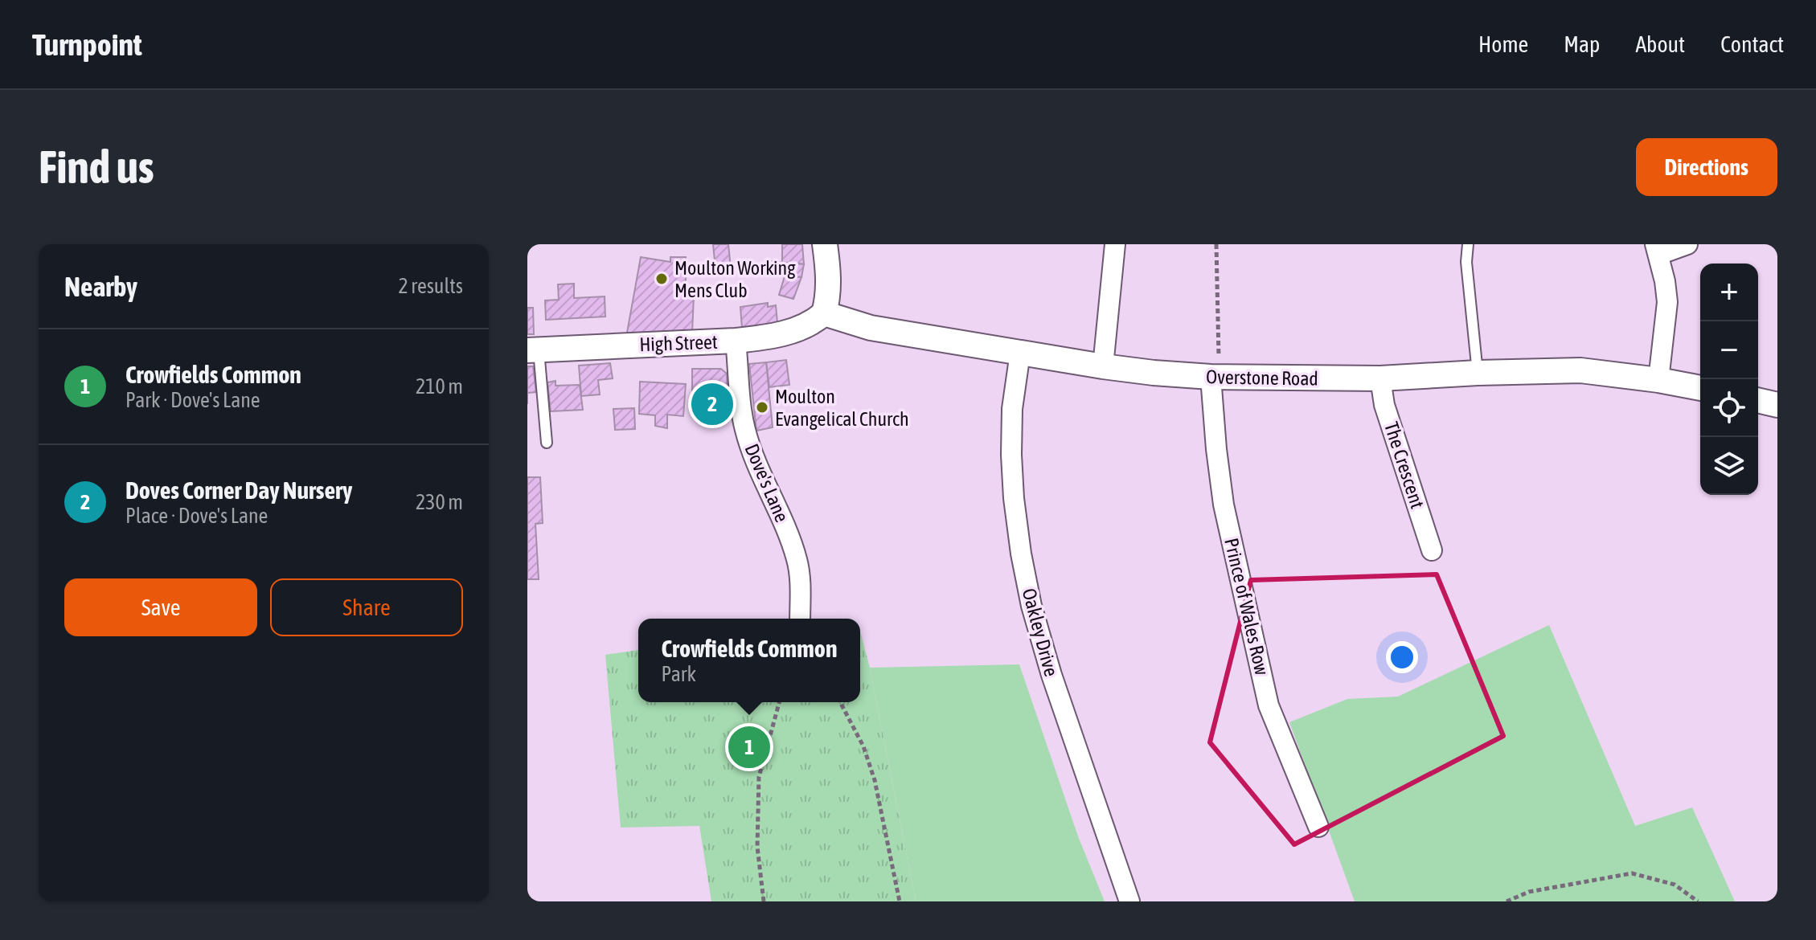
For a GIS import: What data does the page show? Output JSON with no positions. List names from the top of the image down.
{
  "streets": {
    "street": [
      "High Street",
      "Overstone Road",
      "The Crescent",
      "Dove's Lane",
      "Prince of Wales Row",
      "Oakley Drive"
    ]
  },
  "crossings": [
    ["High Street", "Overstone Road"],
    ["High Street", "Dove's Lane"],
    ["Overstone Road", "The Crescent"],
    ["Overstone Road", "Prince of Wales Row"],
    ["Overstone Road", "Oakley Drive"]
  ],
  "places": ["Moulton Working Mens Club", "Moulton Evangelical Church"],
  "page": {
    "header": "Turnpoint",
    "nav": [
      "Home",
      "Map",
      "About",
      "Contact"
    ],
    "buttons": [
      "Directions",
      ["Save", "Share"]
    ],
    "title": "Find us",
    "heading": ["Nearby", "2 results"],
    "map_buttons": ["+", "−"],
    "list": [
      {
        "mark": "1",
        "name": "Crowfields Common",
        "note": "Park · Dove's Lane",
        "value": "210 m"
      },
      {
        "mark": "2",
        "name": "Doves Corner Day Nursery",
        "note": "Place · Dove's Lane",
        "value": "230 m"
      }
    ],
    "pins": ["2", "1"],
    "popup": ["Crowfields Common", "Park"]
  }
}
